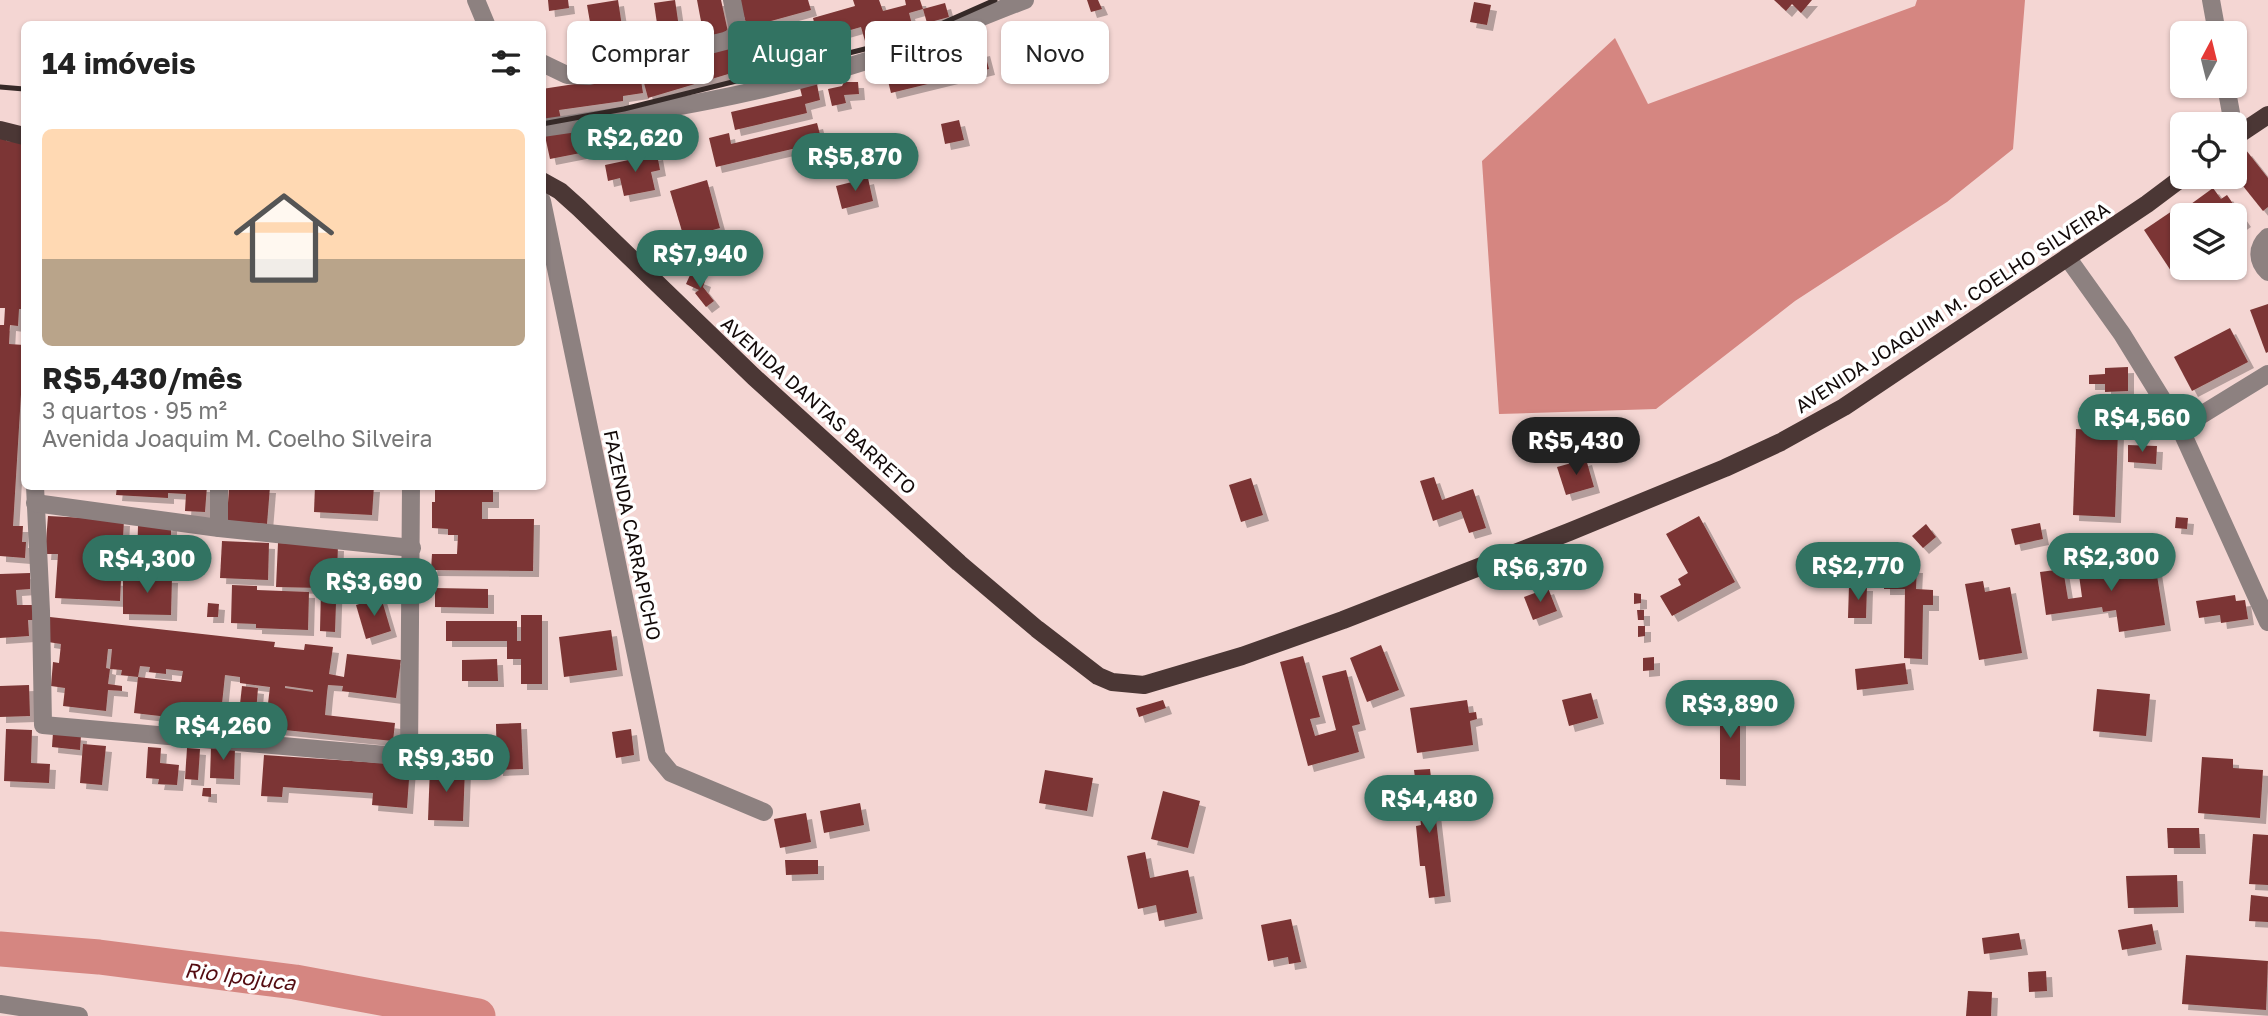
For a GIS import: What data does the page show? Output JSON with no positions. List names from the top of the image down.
{
  "streets": {
    "main road": ["AVENIDA JOAQUIM M. COELHO SILVEIRA", "AVENIDA DANTAS BARRETO"],
    "street": ["FAZENDA CARRAPICHO"]
  },
  "crossings": [
    ["AVENIDA JOAQUIM M. COELHO SILVEIRA", "AVENIDA DANTAS BARRETO"]
  ],
  "water": ["Rio Ipojuca"],
  "north": "top",
  "page": {
    "chip": [
      "Comprar",
      "Alugar",
      "Filtros",
      "Novo"
    ],
    "heading": "14 imóveis",
    "list": [
      {
        "name": "R$5,430/mês",
        "note": "3 quartos · 95 m² · Avenida Joaquim M. Coelho Silveira"
      }
    ],
    "price": [
      "R$2,620",
      "R$5,870",
      "R$7,940",
      "R$4,560",
      "R$5,430",
      "R$2,300",
      "R$4,300",
      "R$2,770",
      "R$6,370",
      "R$3,690",
      "R$3,890",
      "R$4,260",
      "R$9,350",
      "R$4,480"
    ]
  }
}
